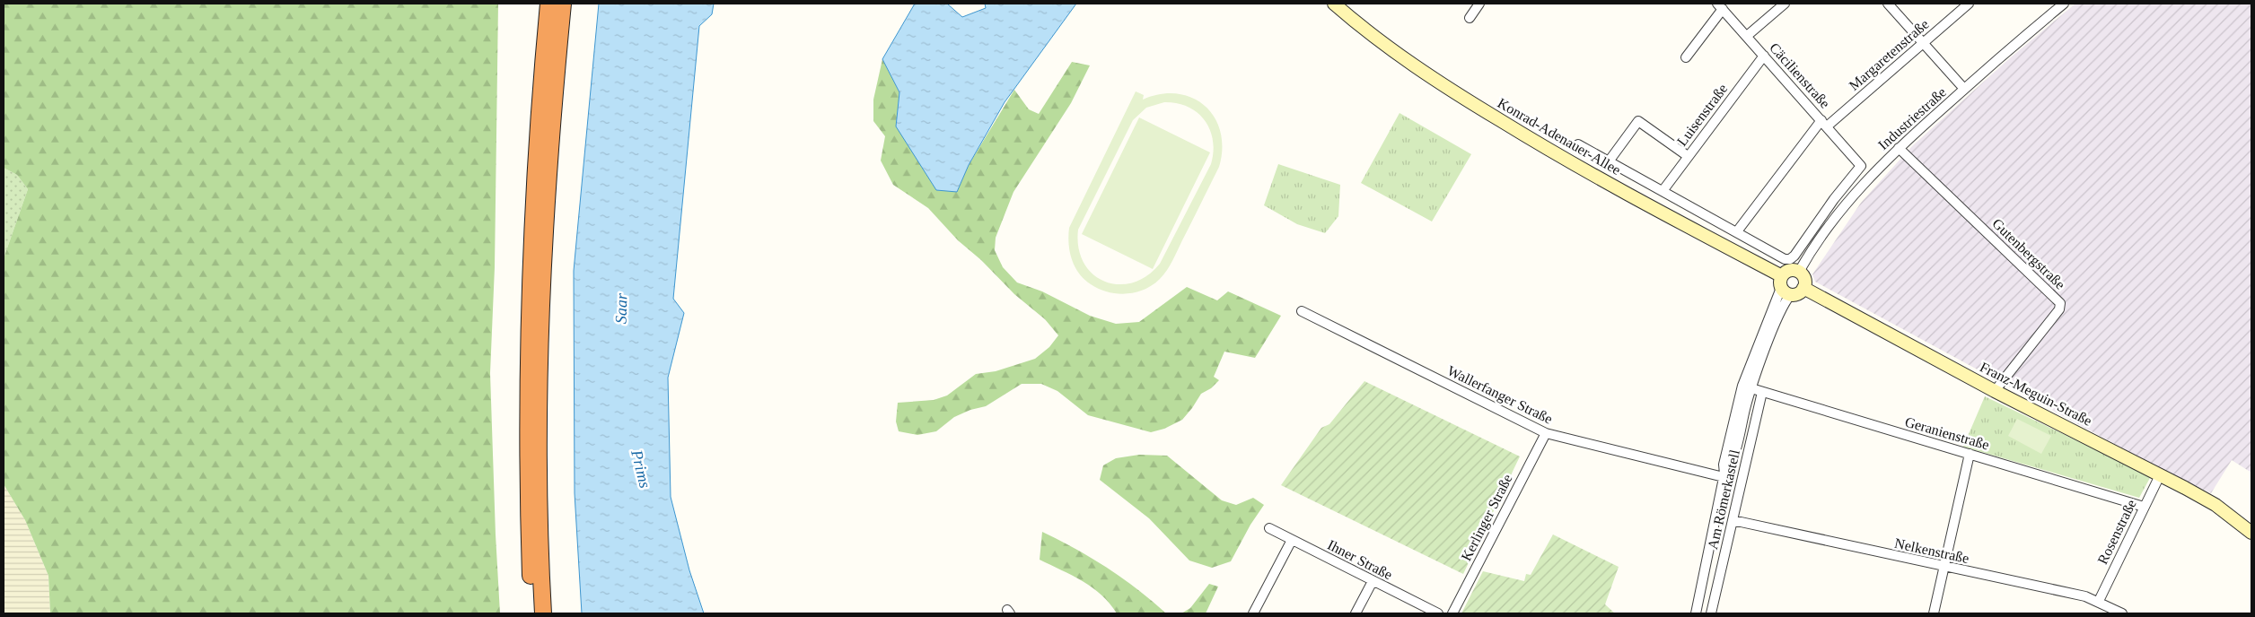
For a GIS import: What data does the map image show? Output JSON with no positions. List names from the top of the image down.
{
  "streets": {
    "street": [
      "Margaretenstraße",
      "Cäcilienstraße",
      "Luisenstraße",
      "Industriestraße",
      "Konrad-Adenauer-Allee",
      "Gutenbergstraße",
      "Franz-Meguin-Straße",
      "Wallerfanger Straße",
      "Geranienstraße",
      "Am Römerkastell",
      "Kerlinger Straße",
      "Rosenstraße",
      "Nelkenstraße",
      "Ihner Straße"
    ]
  },
  "crossings": [
    ["Margaretenstraße", "Cäcilienstraße"],
    ["Cäcilienstraße", "Luisenstraße"],
    ["Industriestraße", "Konrad-Adenauer-Allee"],
    ["Industriestraße", "Gutenbergstraße"],
    ["Industriestraße", "Franz-Meguin-Straße"],
    ["Konrad-Adenauer-Allee", "Franz-Meguin-Straße"],
    ["Gutenbergstraße", "Franz-Meguin-Straße"],
    ["Franz-Meguin-Straße", "Rosenstraße"],
    ["Wallerfanger Straße", "Kerlinger Straße"],
    ["Geranienstraße", "Am Römerkastell"],
    ["Geranienstraße", "Rosenstraße"],
    ["Am Römerkastell", "Nelkenstraße"],
    ["Rosenstraße", "Nelkenstraße"]
  ],
  "water": ["Saar", "Prims"]
}
